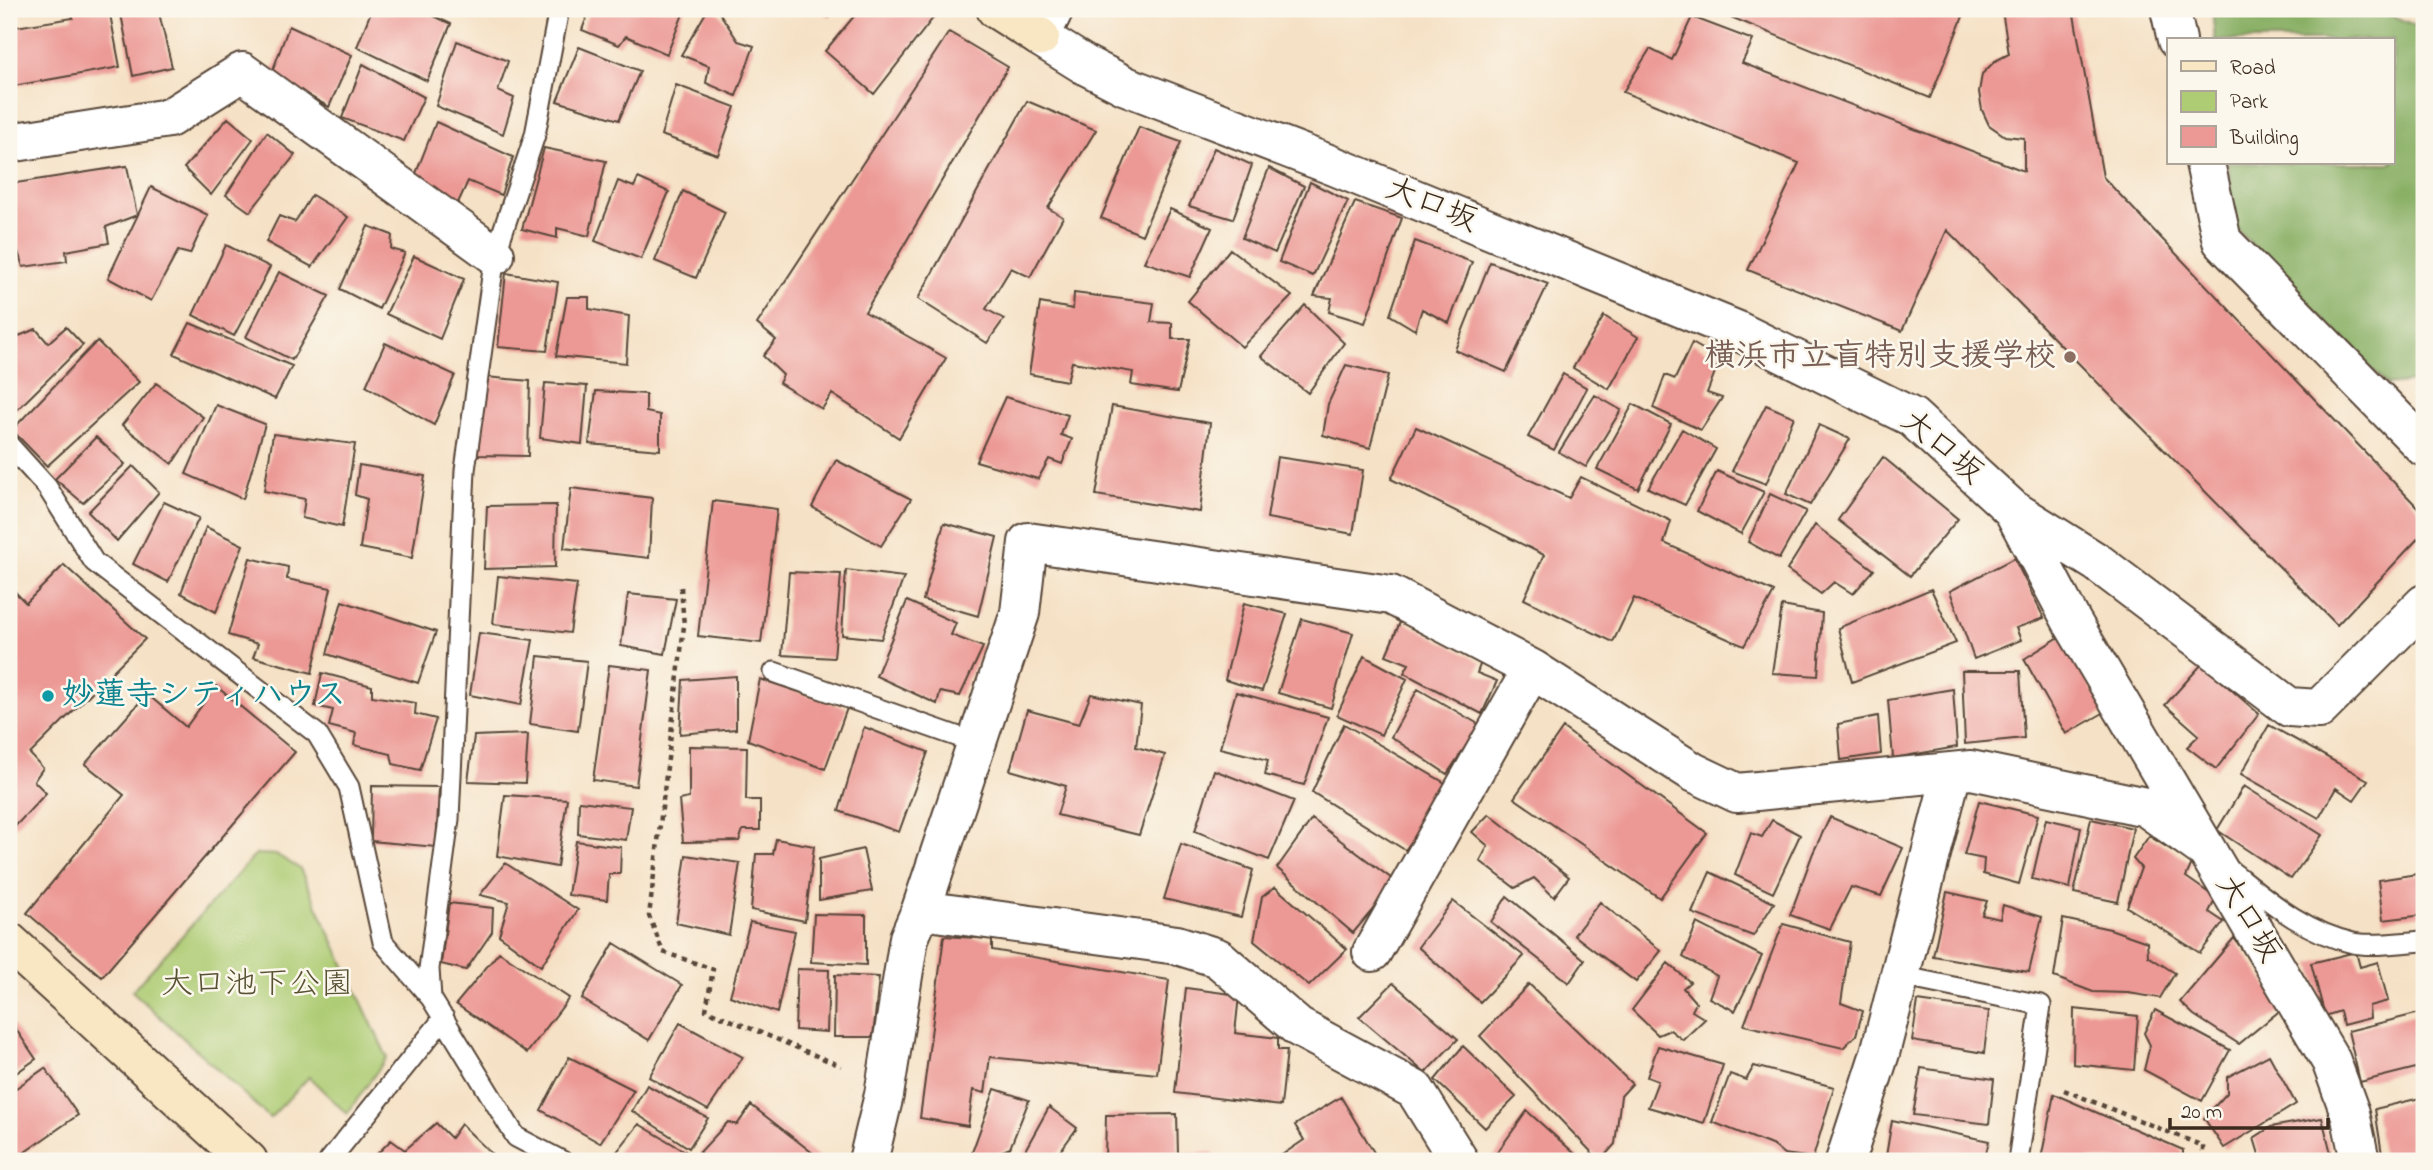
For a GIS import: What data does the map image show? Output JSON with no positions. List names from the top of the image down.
{
  "streets": {
    "street": ["大口坂"]
  },
  "parks": ["大口池下公園"],
  "places": ["横浜市立盲特別支援学校", "妙蓮寺シティハウス"],
  "legend": ["Road", "Park", "Building"],
  "scale_bar": "20 m"
}
